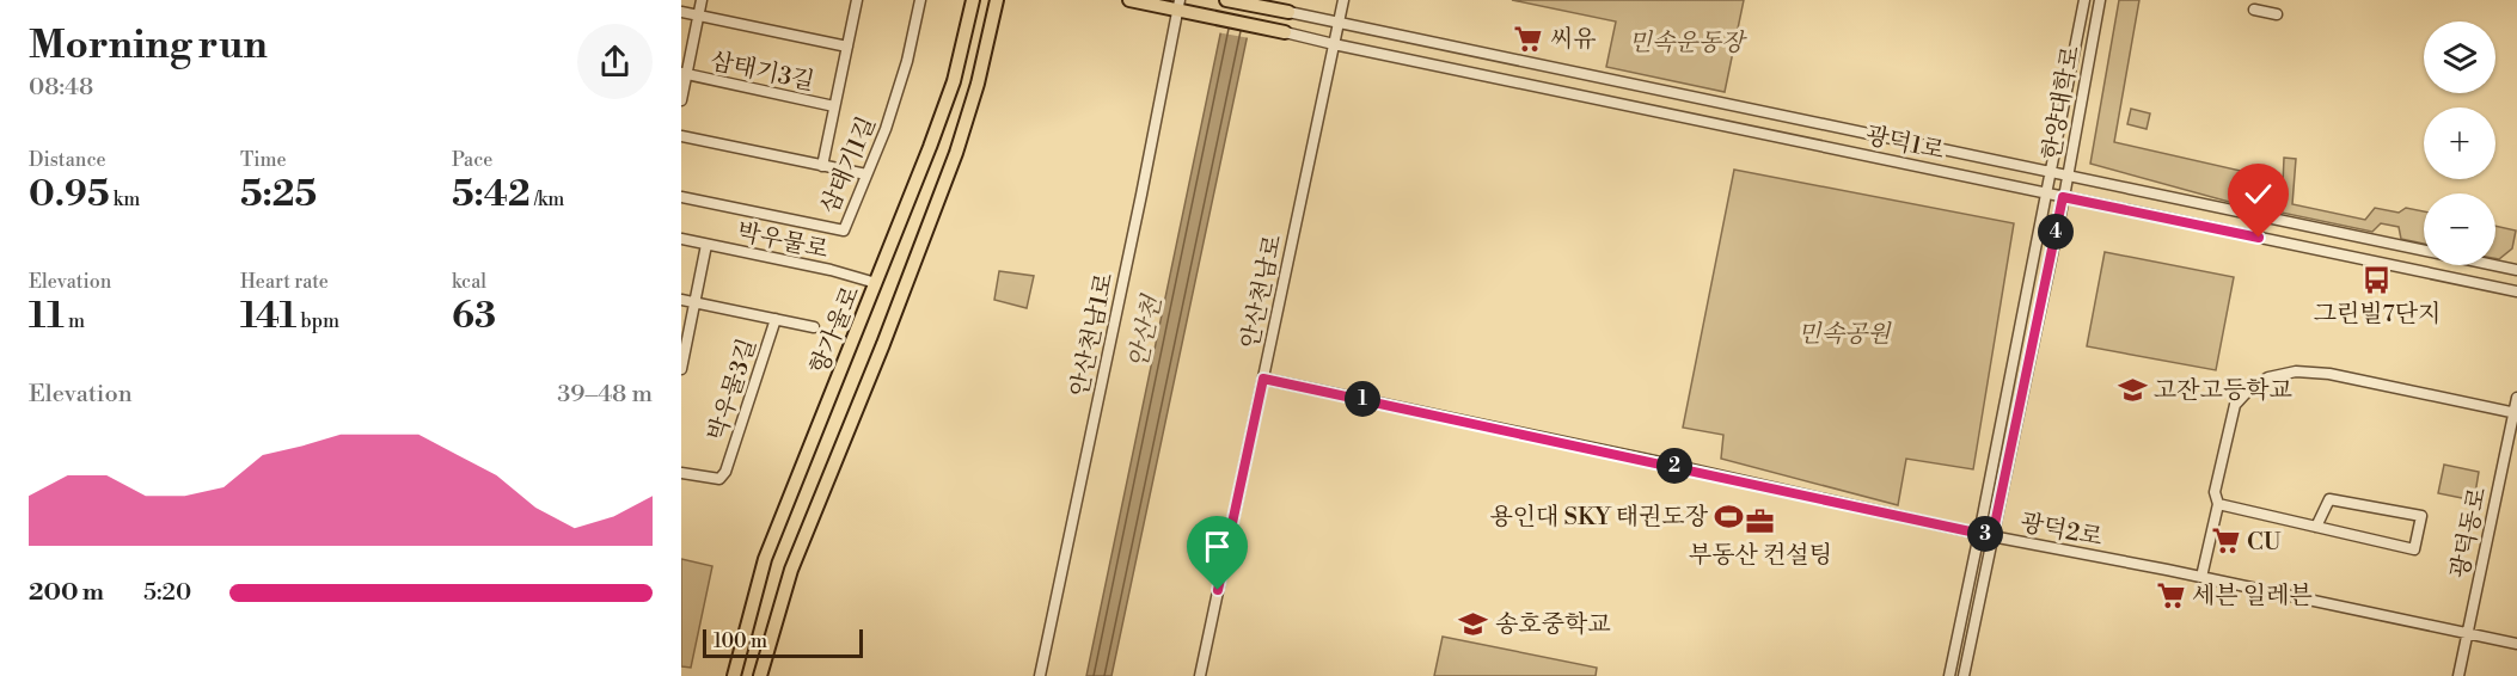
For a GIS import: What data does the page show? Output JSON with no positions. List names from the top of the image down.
{
  "streets": {
    "main road": ["항가울로"],
    "street": [
      "삼태기3길",
      "한양대학로",
      "광덕1로",
      "삼태기1길",
      "박우물로",
      "안산천남로",
      "안산천남1로",
      "박우물3길",
      "광덕2로",
      "광덕동로"
    ]
  },
  "crossings": [
    ["한양대학로", "광덕1로"],
    ["한양대학로", "광덕2로"],
    ["광덕1로", "안산천남로"],
    ["박우물로", "항가울로"],
    ["안산천남로", "광덕2로"],
    ["광덕2로", "광덕동로"]
  ],
  "water": ["안산천"],
  "parks": ["민속운동장", "민속공원"],
  "places": {
    "supermarket": ["씨유", "CU", "세븐 일레븐"],
    "bus stop": ["그린빌7단지"],
    "school or university": ["고잔고등학교", "송호중학교"],
    "sports": ["용인대 SKY 태권도장"],
    "office": ["부동산 컨설팅"]
  },
  "scale_bar": "100 m",
  "page": {
    "heading": ["Morning run", "08:48"],
    "map_buttons": ["+", "−"],
    "stats": [
      ["Distance", "0.95 km"],
      ["Time", "5:25"],
      ["Pace", "5:42 /km"],
      ["Elevation", "11 m"],
      ["Heart rate", "141 bpm"],
      ["kcal", "63"]
    ],
    "pins": [
      "4",
      "1",
      "2",
      "3"
    ],
    "chart": ["Elevation", "39–48 m"],
    "list": [
      {
        "name": "200 m",
        "note": "5:20"
      }
    ],
    "scale": "100 m"
  }
}
